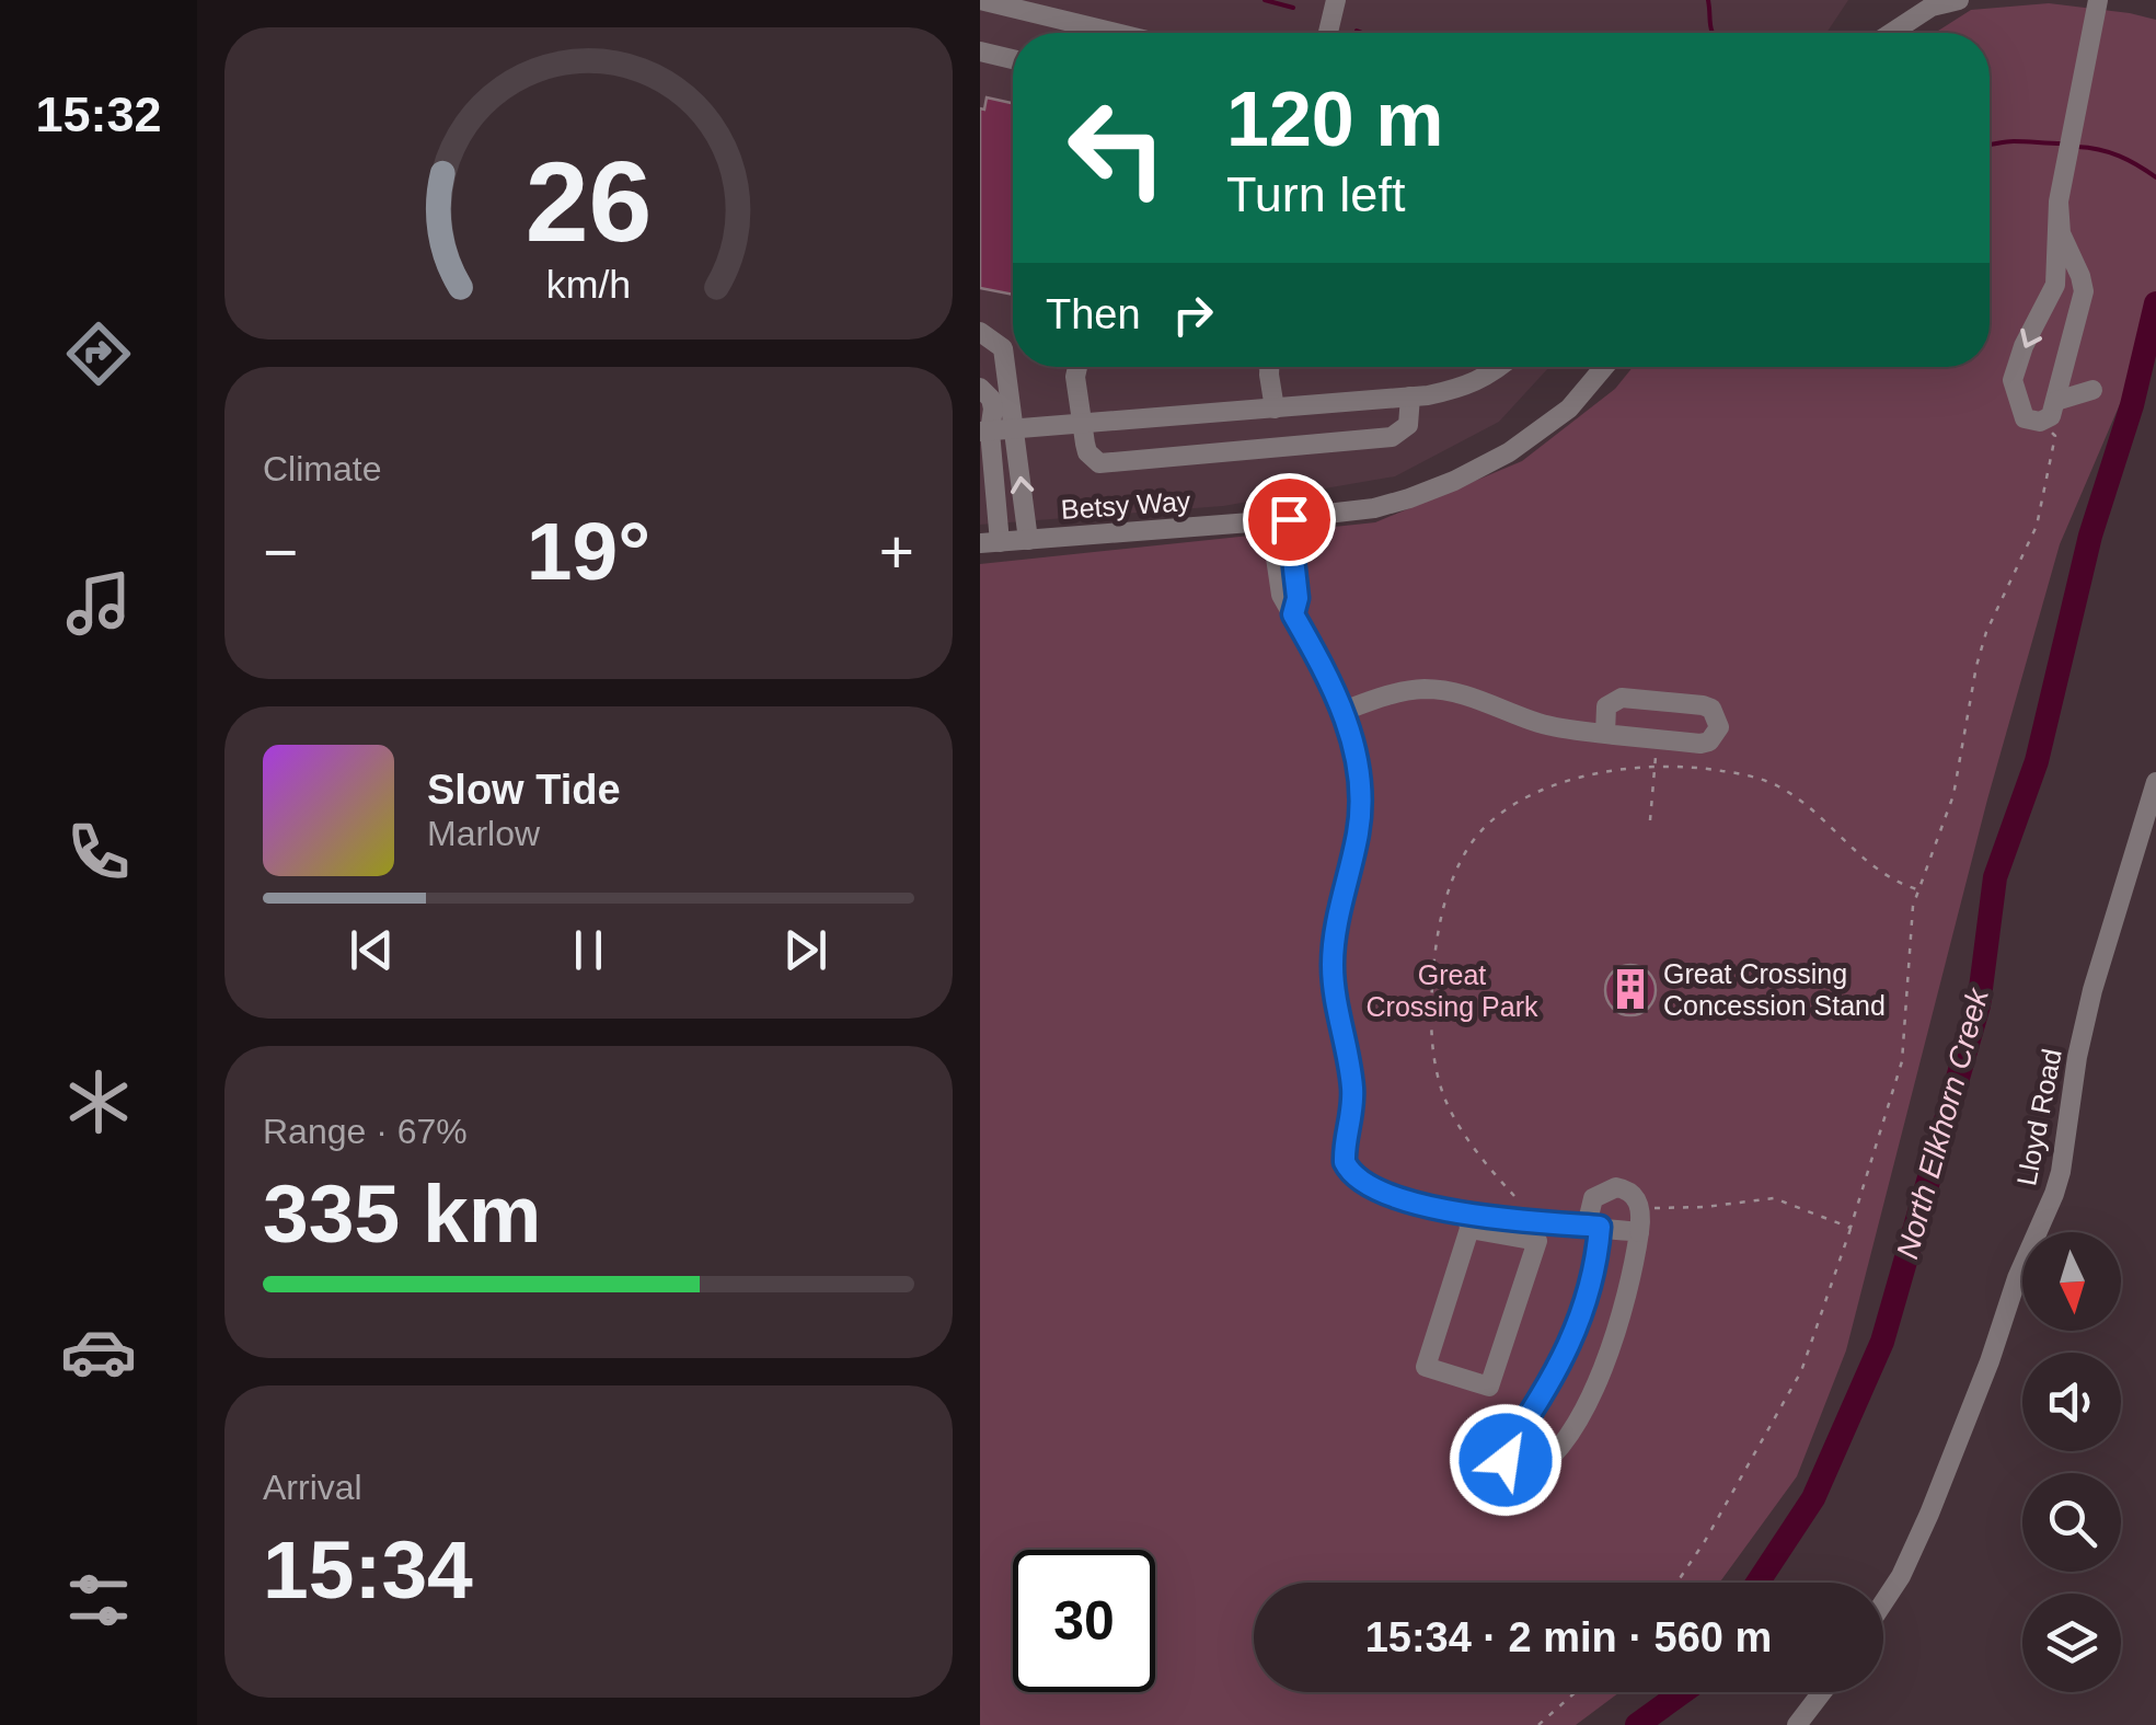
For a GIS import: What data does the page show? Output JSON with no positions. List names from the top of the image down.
{
  "streets": {
    "street": ["Betsy Way", "Lloyd Road"]
  },
  "water": ["North Elkhorn Creek"],
  "parks": ["Great Crossing Park"],
  "places": {
    "building": ["Great Crossing Concession Stand"]
  },
  "north": "bottom",
  "page": {
    "tabs": "15:32",
    "turn": ["120 m", "Turn left"],
    "then": "Then",
    "tile": [
      "Climate",
      ["Range · 67%", "335 km"],
      ["Arrival", "15:34"]
    ],
    "heat": ["−", "19°", "+"],
    "song": ["Slow Tide", "Marlow"],
    "limit": "30",
    "trip": "15:34 · 2 min · 560 m",
    "gauge": ["26", "km/h"]
  }
}
